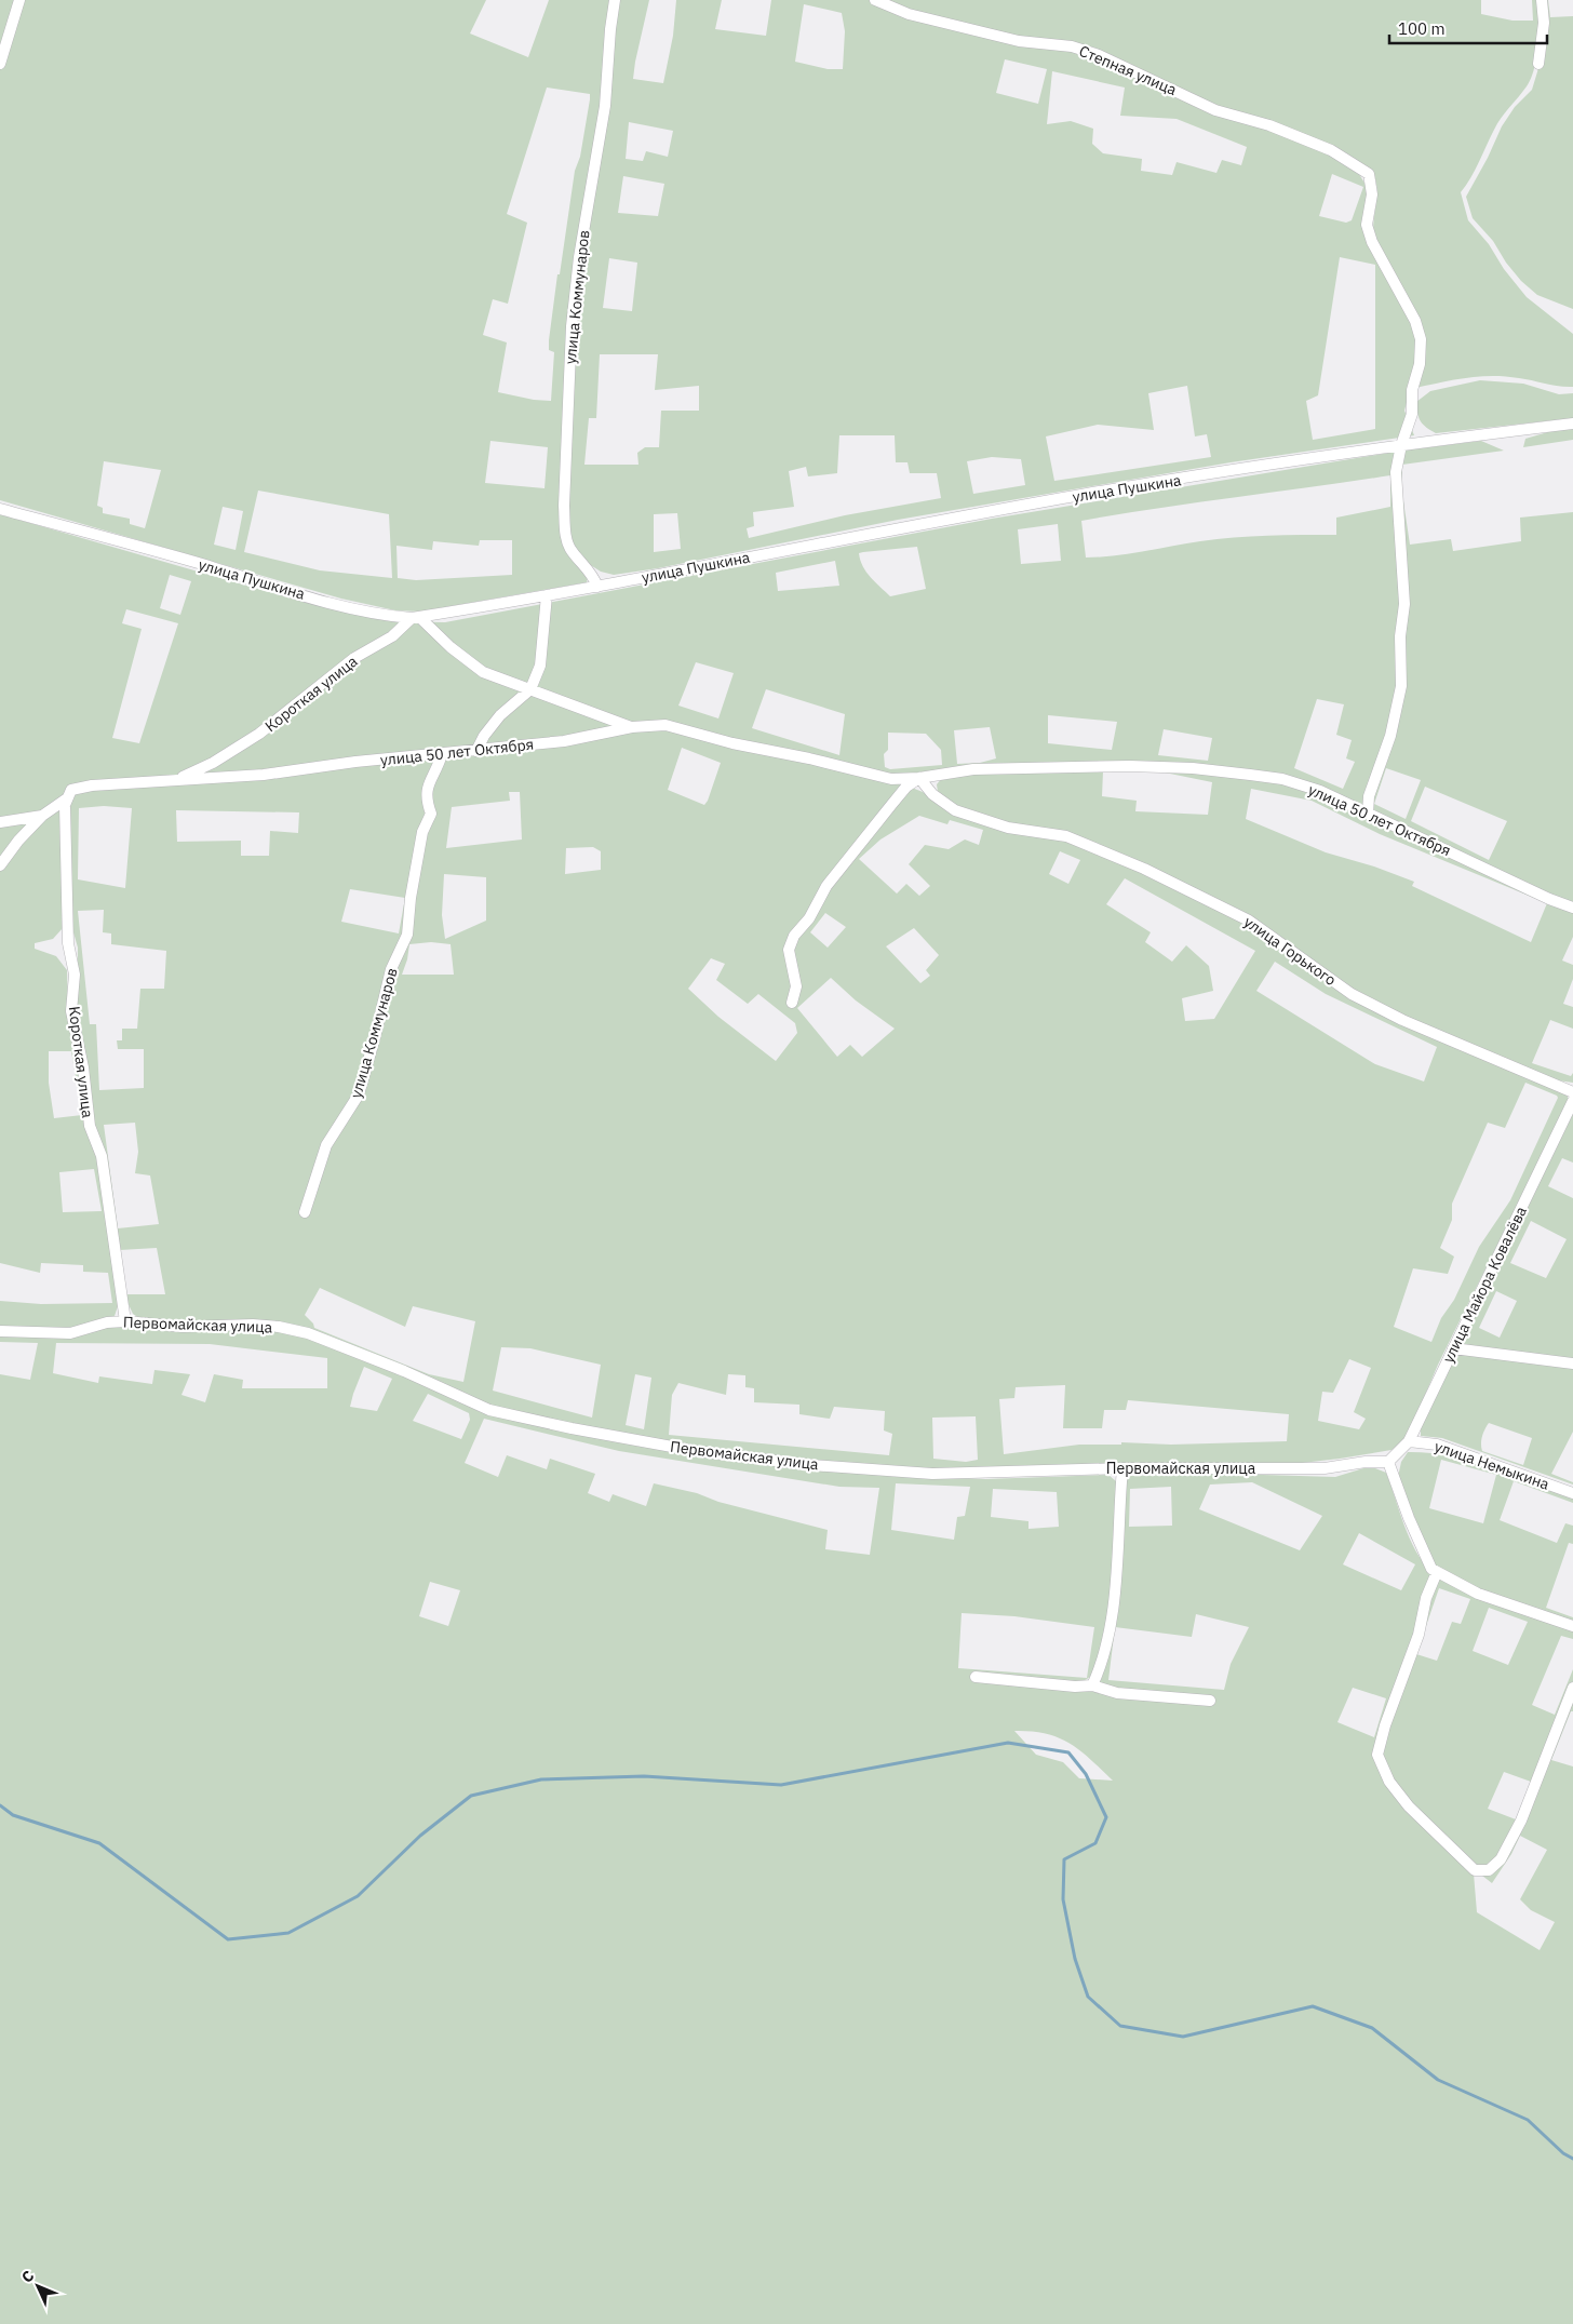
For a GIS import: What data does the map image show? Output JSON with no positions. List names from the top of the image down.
{
  "streets": {
    "street": [
      "Степная улица",
      "улица Коммунаров",
      "улица Пушкина",
      "Короткая улица",
      "улица 50 лет Октября",
      "улица Горького",
      "улица Майора Ковалёва",
      "Первомайская улица",
      "улица Немыкина"
    ]
  },
  "crossings": [
    ["Степная улица", "улица Пушкина"],
    ["улица Коммунаров", "улица Пушкина"],
    ["улица Коммунаров", "улица 50 лет Октября"],
    ["улица Пушкина", "Короткая улица"],
    ["Короткая улица", "улица 50 лет Октября"],
    ["Короткая улица", "Первомайская улица"],
    ["улица 50 лет Октября", "улица Горького"],
    ["улица Майора Ковалёва", "Первомайская улица"],
    ["улица Майора Ковалёва", "улица Немыкина"]
  ],
  "scale_bar": "100 m",
  "north": "top left"
}
